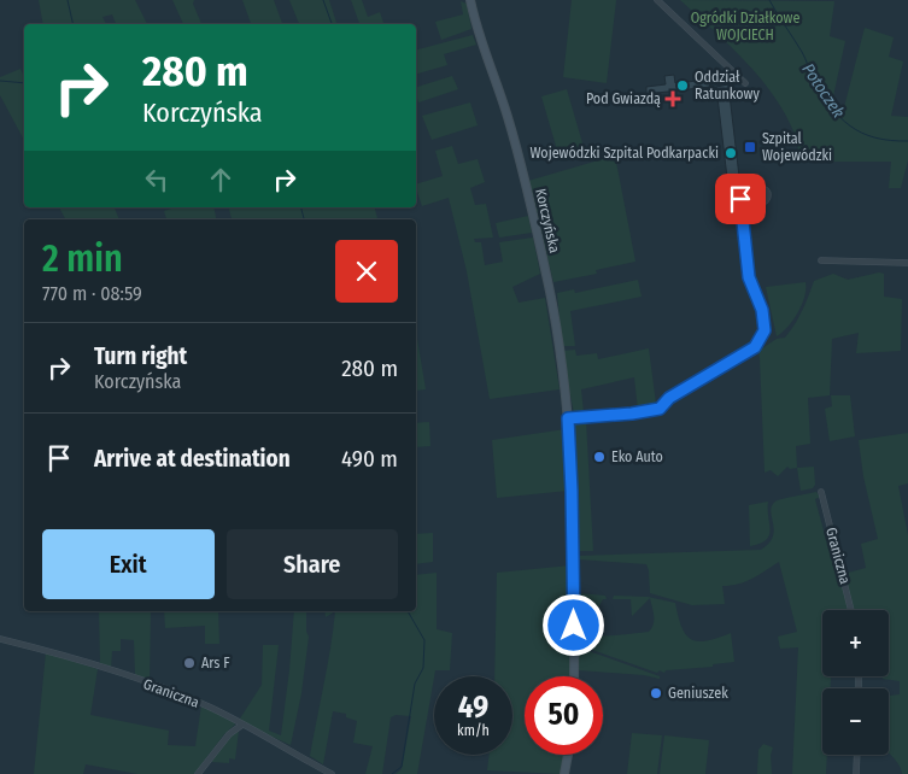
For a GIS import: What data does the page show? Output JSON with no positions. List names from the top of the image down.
{
  "streets": {
    "main road": ["Korczyńska"],
    "street": ["Graniczna"]
  },
  "water": ["Potoczek"],
  "parks": ["Ogródki Działkowe WOJCIECH"],
  "places": {
    "other": [
      "Oddział Ratunkowy",
      "Wojewódzki Szpital Podkarpacki",
      "Eko Auto",
      "Ars F",
      "Geniuszek"
    ],
    "health": ["Pod Gwiazdą"],
    "transit": ["Szpital Wojewódzki"]
  },
  "page": {
    "turn": ["280 m", "Korczyńska"],
    "heading": ["2 min", "770 m · 08:59"],
    "list": [
      {
        "name": "Turn right",
        "note": "Korczyńska",
        "value": "280 m"
      },
      {
        "name": "Arrive at destination",
        "value": "490 m"
      }
    ],
    "buttons": ["Exit", "Share"],
    "map_buttons": ["+", "−"],
    "speed": "49 km/h",
    "limit": "50"
  }
}
